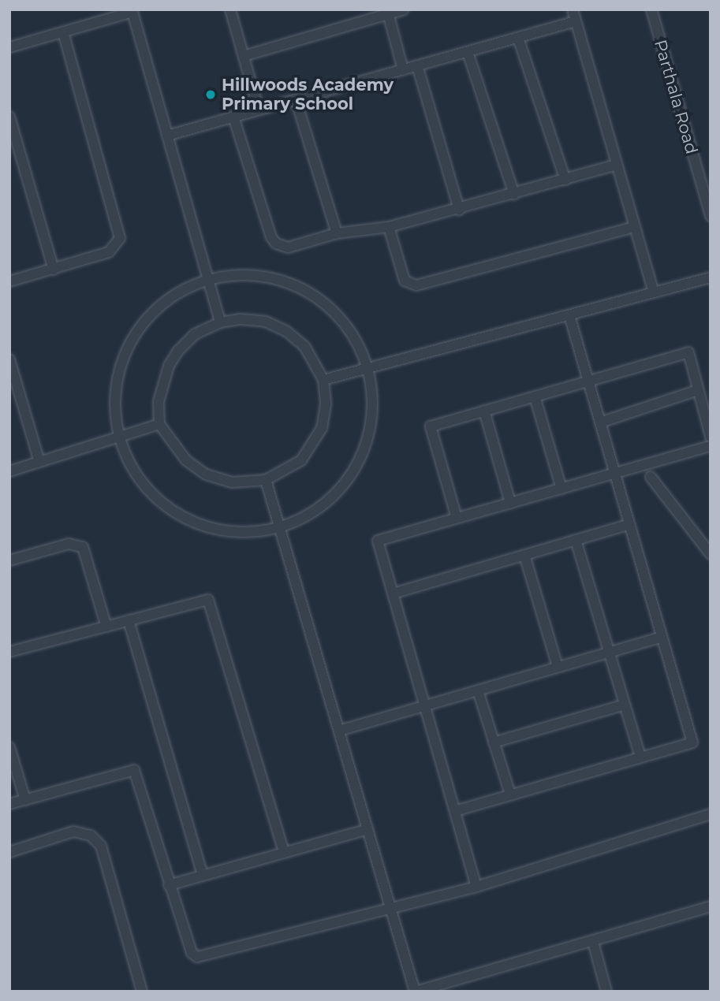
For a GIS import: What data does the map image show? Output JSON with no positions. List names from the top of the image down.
{
  "streets": {
    "street": ["Parthala Road"]
  },
  "places": ["Hillwoods Academy Primary School"]
}
